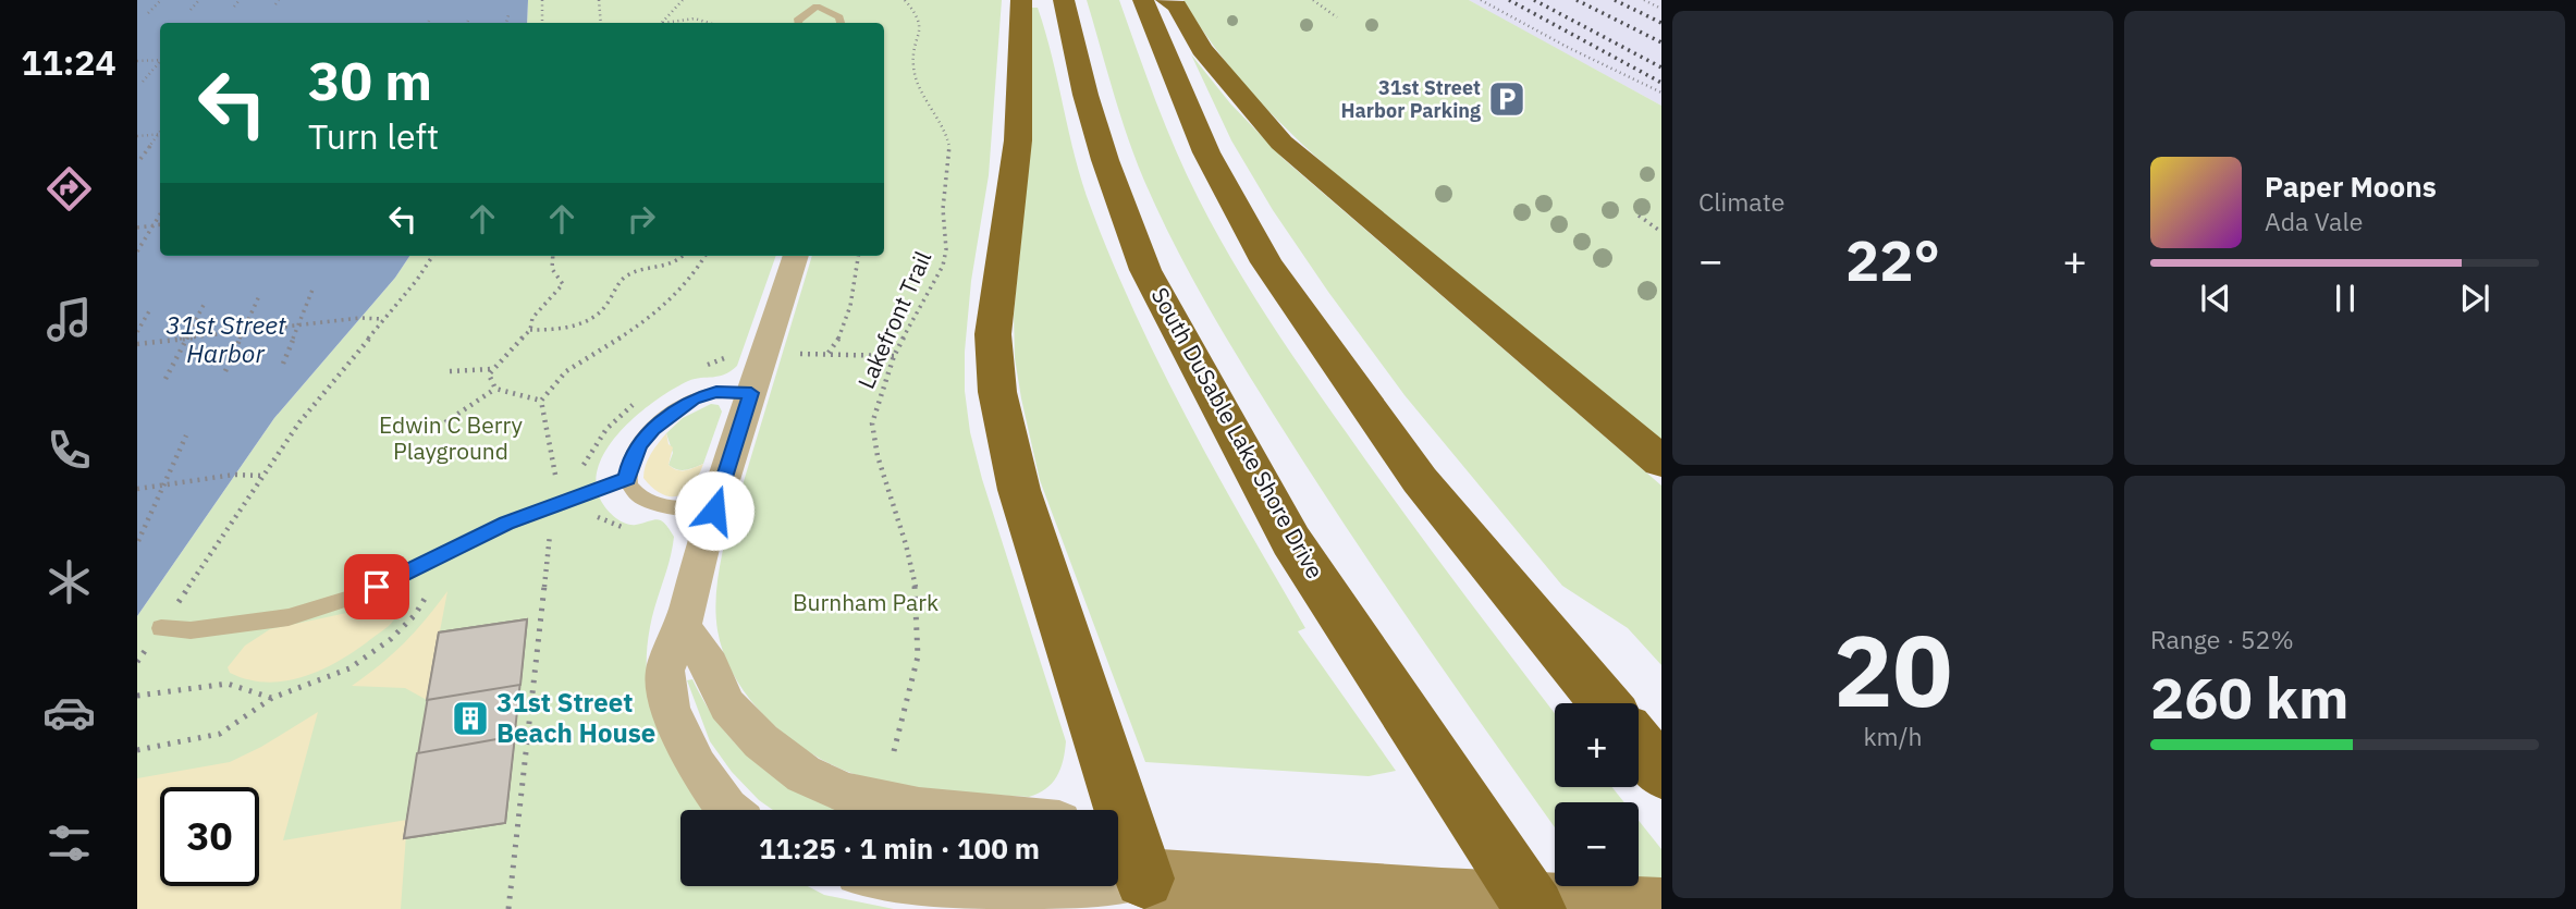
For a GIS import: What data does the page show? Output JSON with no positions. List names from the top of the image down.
{
  "streets": {
    "highway": ["South DuSable Lake Shore Drive"],
    "path": ["Lakefront Trail"]
  },
  "water": ["31st Street Harbor"],
  "parks": ["Edwin C Berry Playground", "Burnham Park"],
  "places": {
    "parking": ["31st Street Harbor Parking"],
    "building": ["31st Street Beach House"]
  },
  "page": {
    "tabs": "11:24",
    "tile": [
      "Climate",
      ["20", "km/h"],
      ["Range · 52%", "260 km"]
    ],
    "turn": ["30 m", "Turn left"],
    "song": ["Paper Moons", "Ada Vale"],
    "heat": ["−", "22°", "+"],
    "map_buttons": ["+", "−"],
    "limit": "30",
    "trip": "11:25 · 1 min · 100 m"
  }
}
